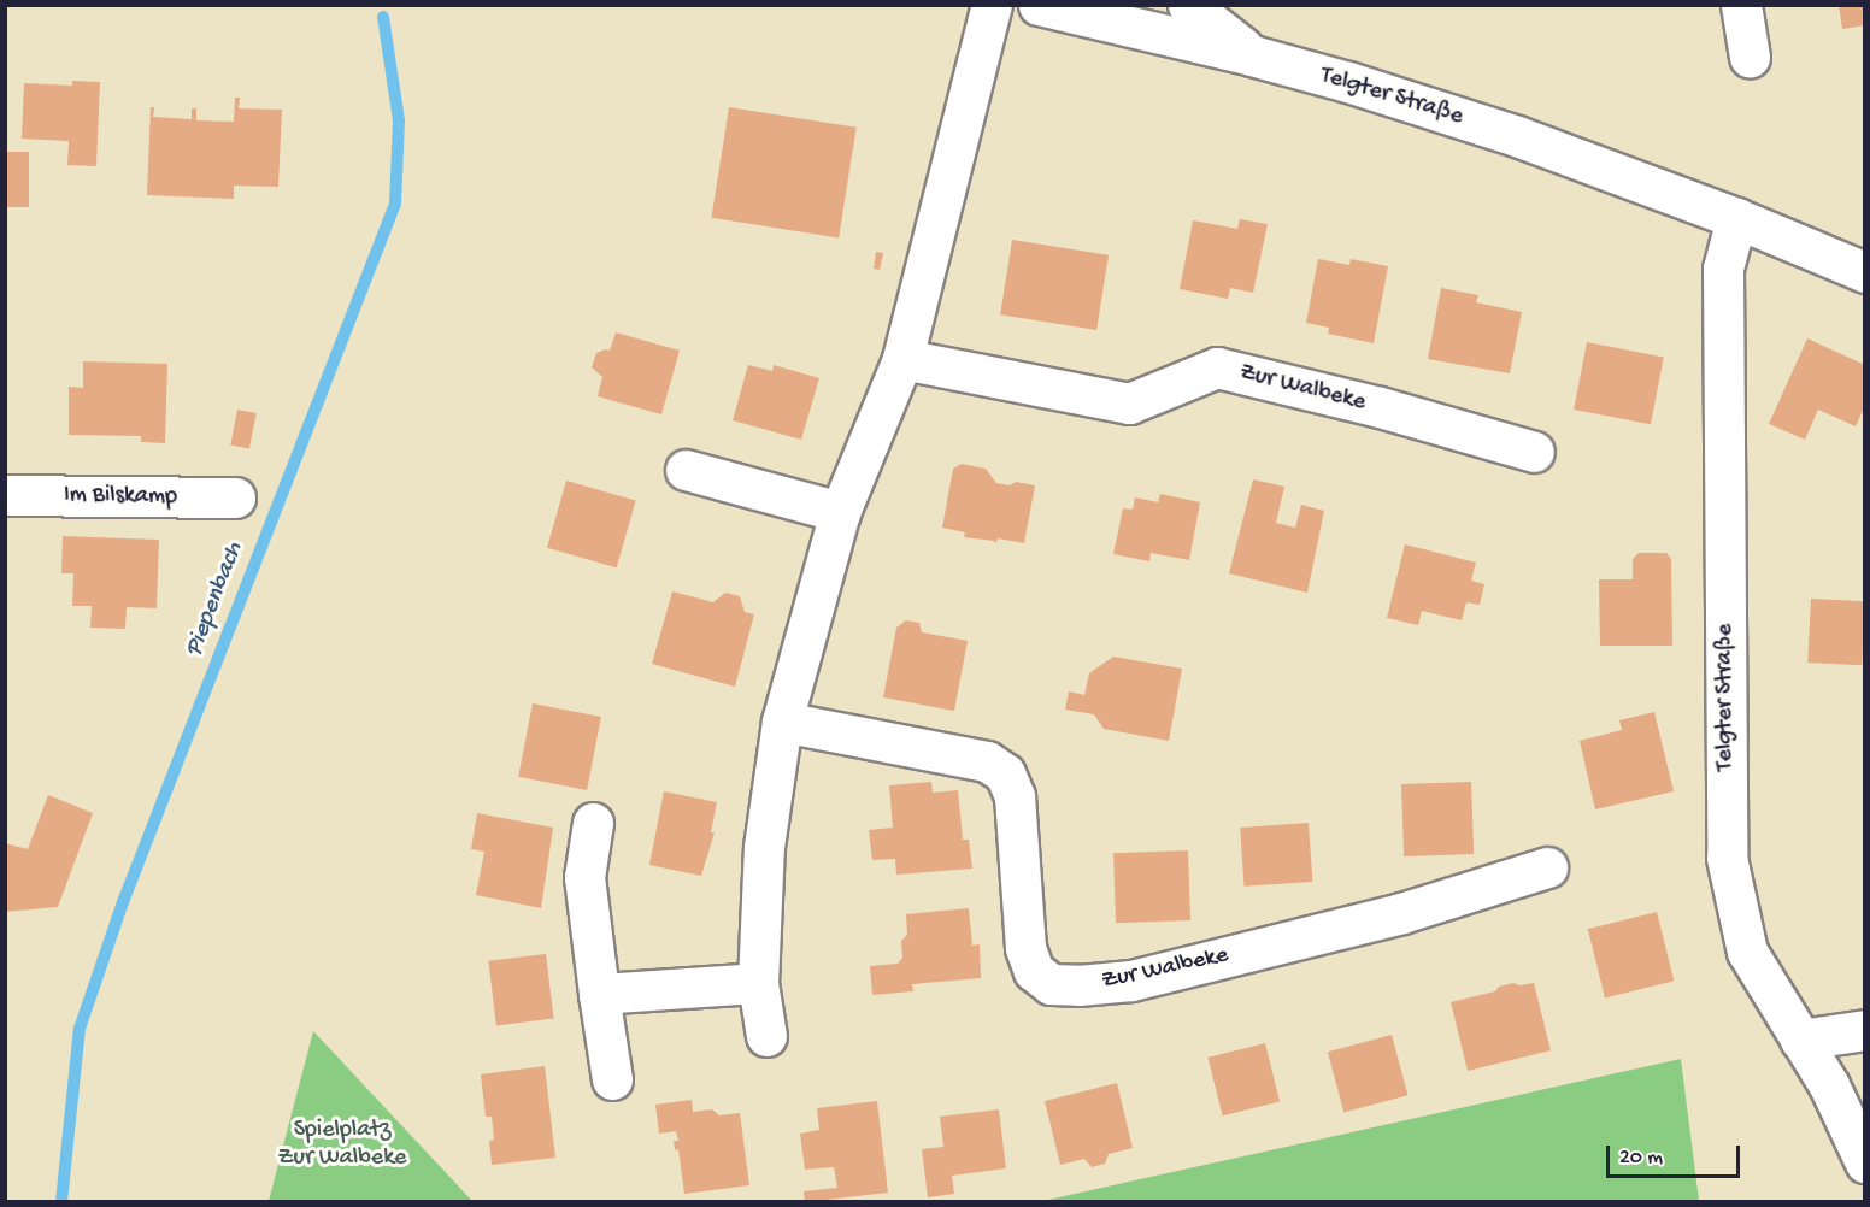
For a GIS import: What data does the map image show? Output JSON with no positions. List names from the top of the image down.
{
  "streets": {
    "street": ["Telgter Straße", "Zur Walbeke", "Im Bilskamp"]
  },
  "water": ["Piepenbach"],
  "parks": ["Spielplatz Zur Walbeke"],
  "scale_bar": "20 m"
}
